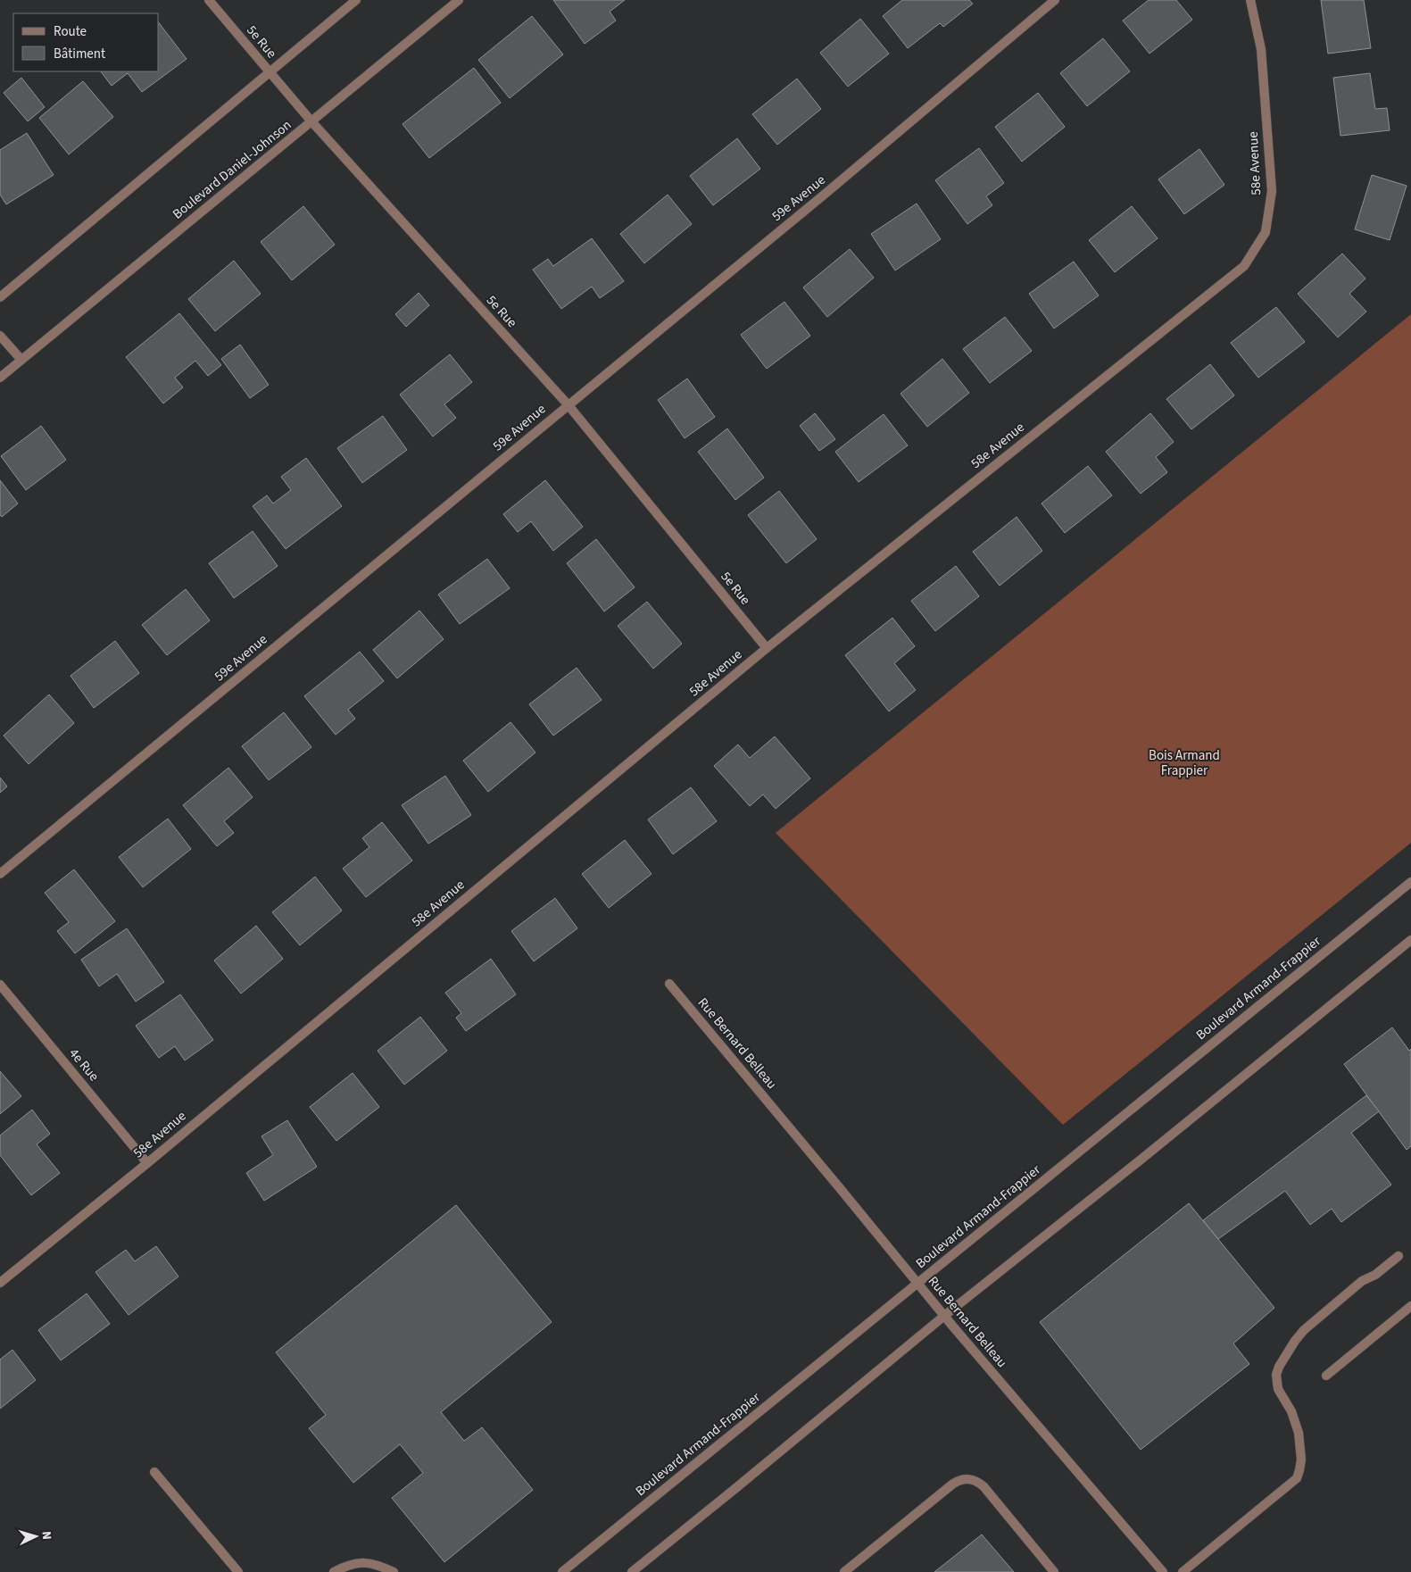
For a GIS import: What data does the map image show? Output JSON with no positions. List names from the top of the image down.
{
  "streets": {
    "street": [
      "5e Rue",
      "58e Avenue",
      "Boulevard Daniel-Johnson",
      "59e Avenue",
      "Boulevard Armand-Frappier",
      "Rue Bernard Belleau",
      "4e Rue"
    ]
  },
  "crossings": [
    ["5e Rue", "58e Avenue"],
    ["5e Rue", "Boulevard Daniel-Johnson"],
    ["5e Rue", "59e Avenue"],
    ["58e Avenue", "4e Rue"],
    ["Boulevard Armand-Frappier", "Rue Bernard Belleau"]
  ],
  "parks": ["Bois Armand Frappier"],
  "legend": ["Route", "Bâtiment"],
  "north": "right"
}
